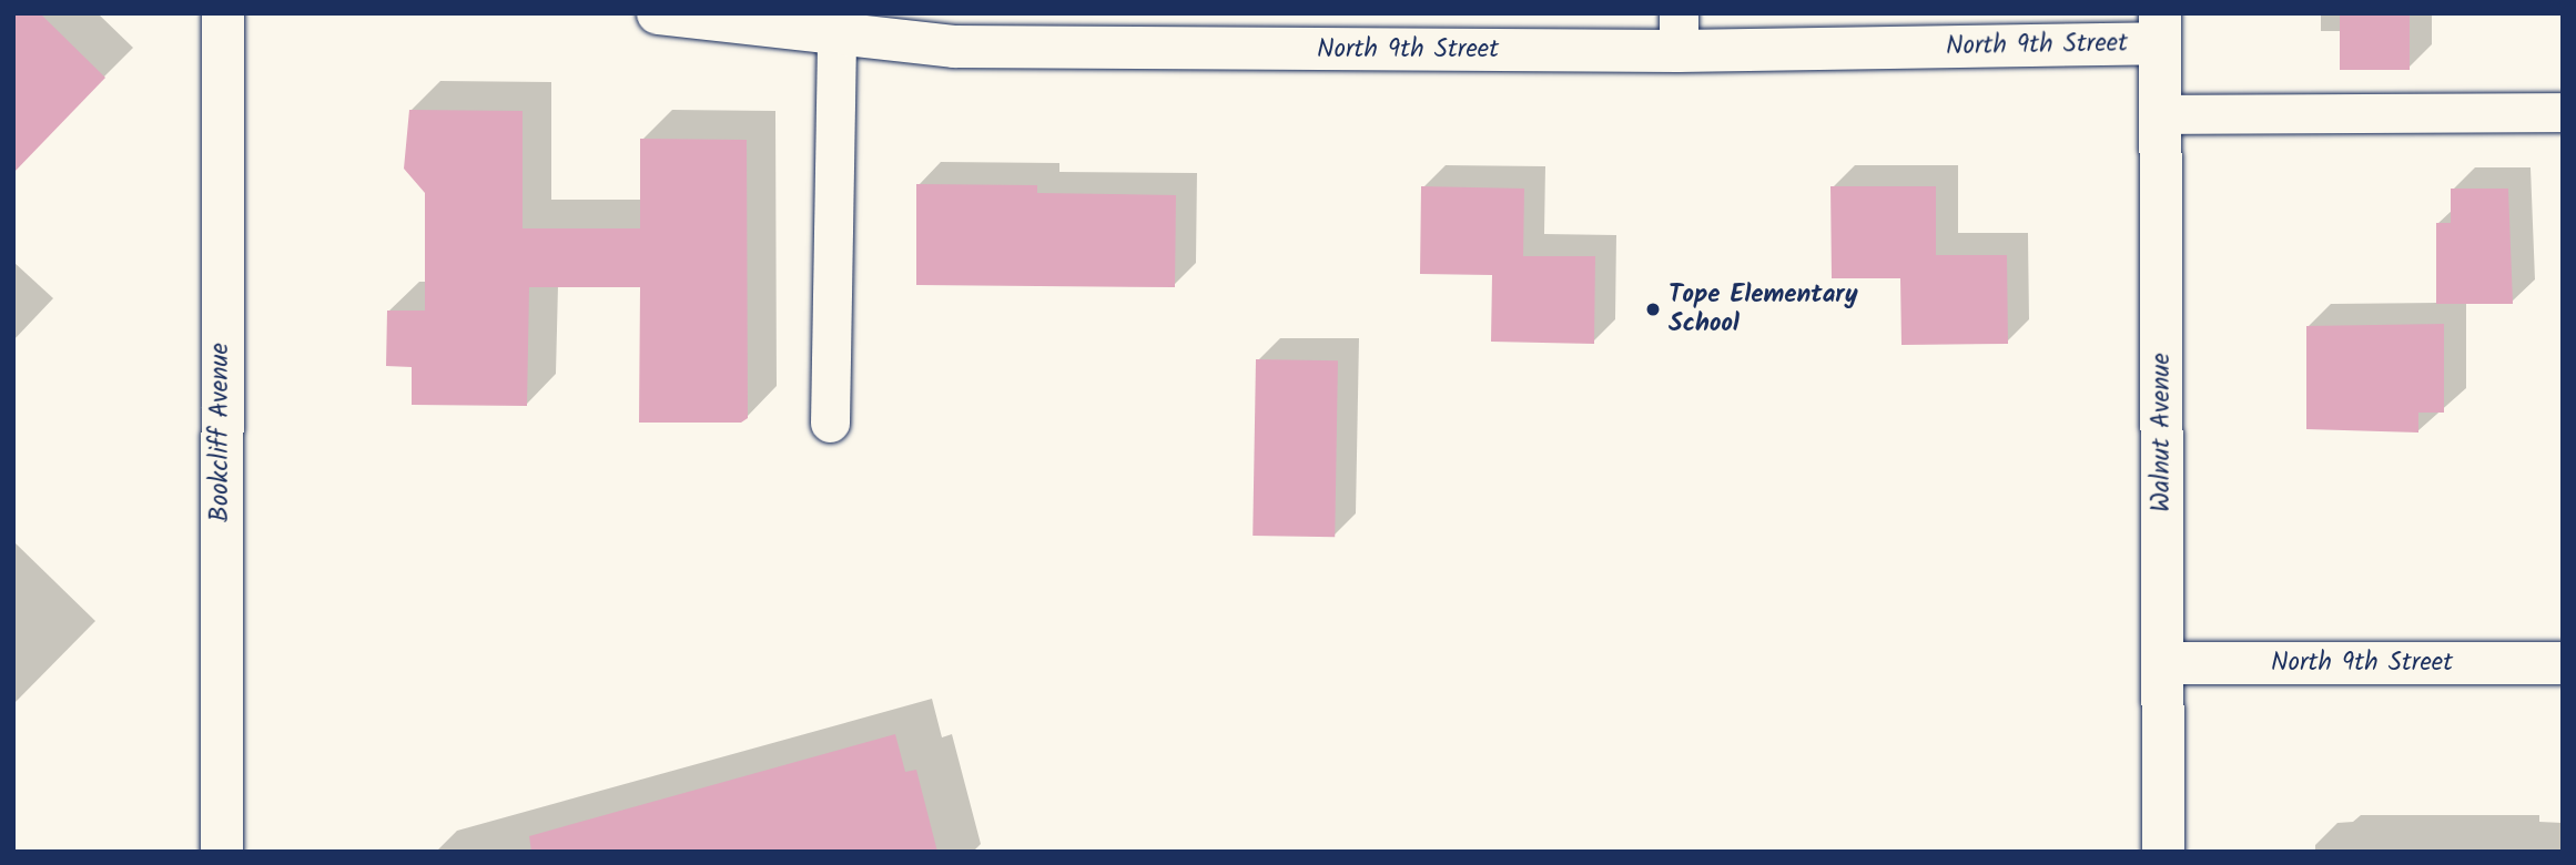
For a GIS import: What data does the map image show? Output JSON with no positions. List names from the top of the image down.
{
  "streets": {
    "street": ["North 9th Street", "Bookcliff Avenue", "Walnut Avenue"]
  },
  "crossings": [
    ["North 9th Street", "Walnut Avenue"]
  ],
  "places": ["Tope Elementary School"]
}
